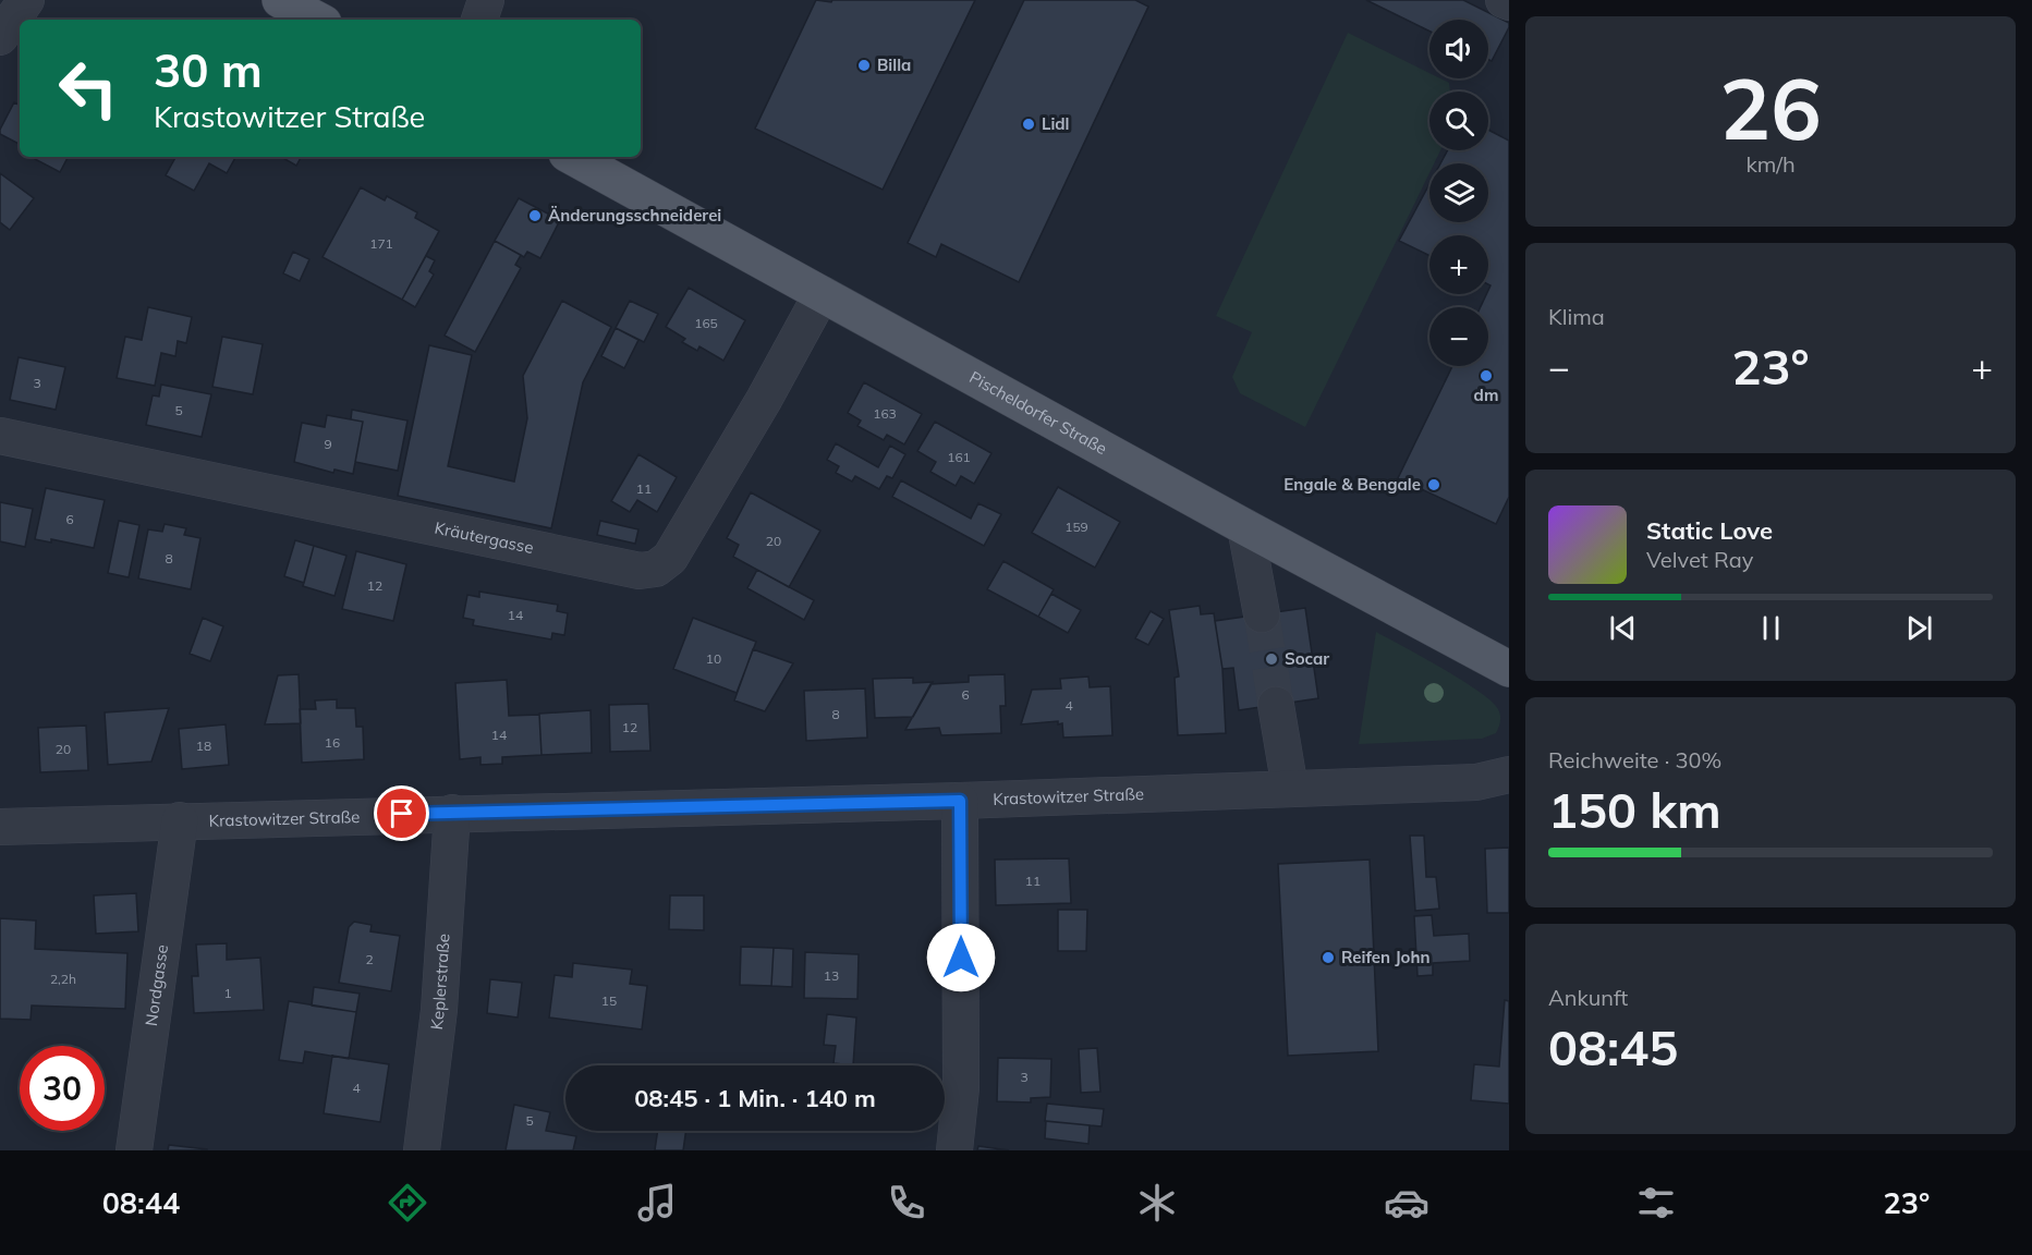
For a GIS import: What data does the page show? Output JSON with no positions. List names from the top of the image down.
{
  "streets": {
    "main road": ["Pischeldorfer Straße"],
    "street": [
      "Kräutergasse",
      "Krastowitzer Straße",
      "Keplerstraße",
      "Nordgasse"
    ]
  },
  "crossings": [
    ["Pischeldorfer Straße", "Kräutergasse"],
    ["Krastowitzer Straße", "Keplerstraße"],
    ["Krastowitzer Straße", "Nordgasse"]
  ],
  "places": [
    "Billa",
    "Lidl",
    "Änderungsschneiderei",
    "dm",
    "Engale & Bengale",
    "Socar",
    "Reifen John"
  ],
  "house_numbers": [
    "171",
    "165",
    "3",
    "5",
    "163",
    "9",
    "161",
    "11",
    "6",
    "159",
    "20",
    "8",
    "12",
    "14",
    "10",
    "6",
    "4",
    "8",
    "12",
    "14",
    "16",
    "18",
    "20",
    "11",
    "2",
    "13",
    "2,2h",
    "1",
    "15",
    "3",
    "4",
    "5"
  ],
  "page": {
    "tile": [
      ["26", "km/h"],
      "Klima",
      ["Reichweite · 30%", "150 km"],
      ["Ankunft", "08:45"]
    ],
    "map_buttons": ["+", "−"],
    "turn": ["30 m", "Krastowitzer Straße"],
    "heat": ["−", "23°", "+"],
    "song": ["Static Love", "Velvet Ray"],
    "limit": "30",
    "trip": "08:45 · 1 Min. · 140 m",
    "tabs": ["08:44", "23°"]
  }
}
